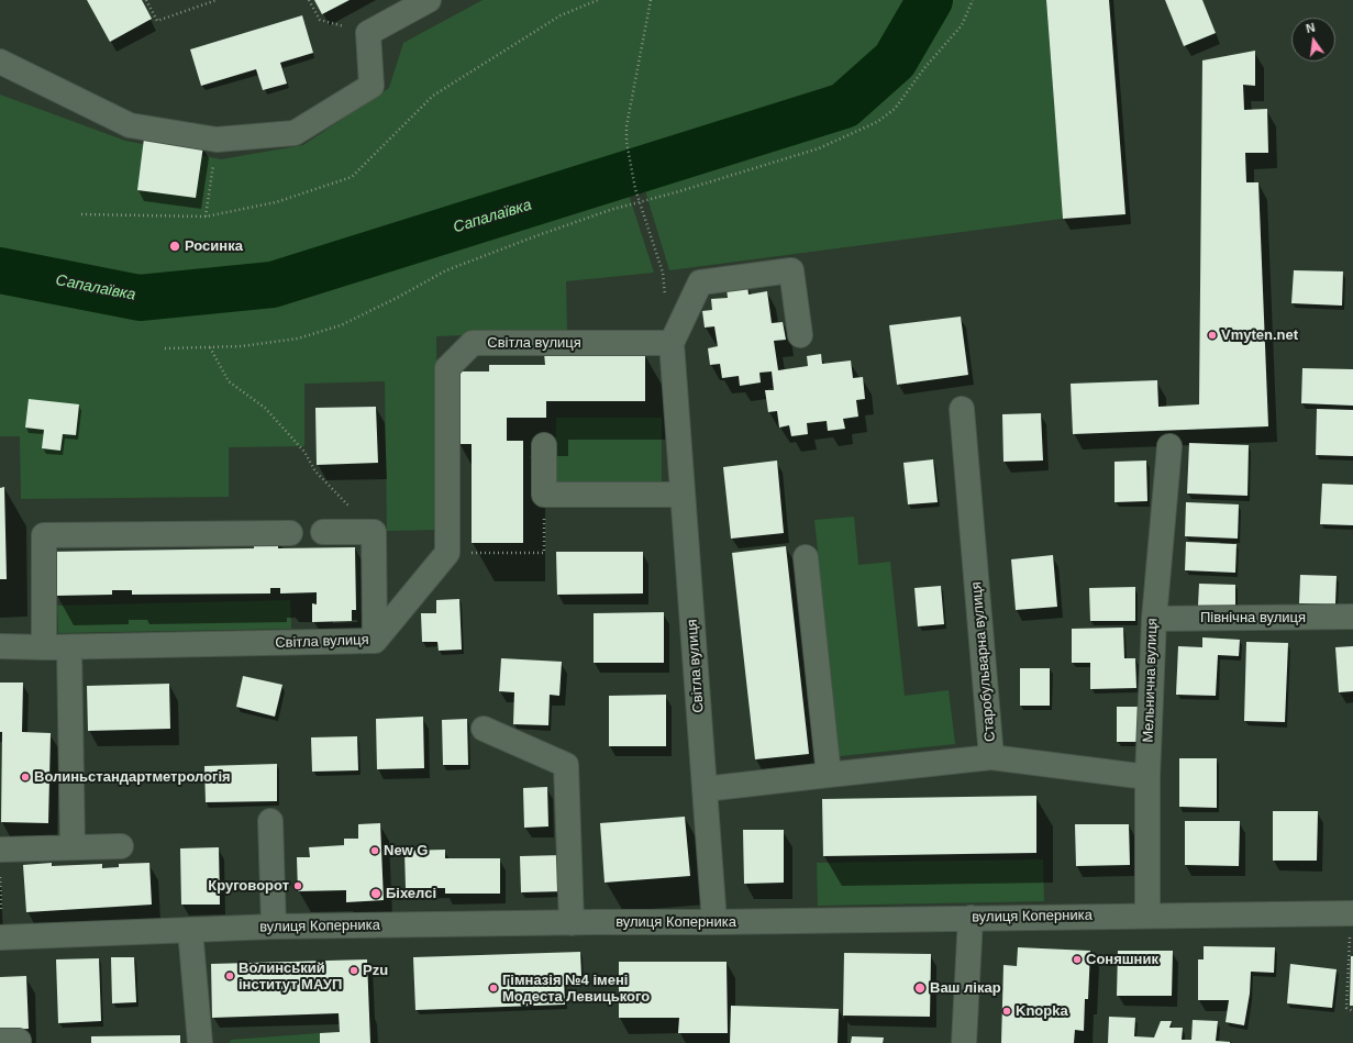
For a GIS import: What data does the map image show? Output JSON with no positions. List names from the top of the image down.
{
  "streets": {
    "street": [
      "Світла вулиця",
      "Північна вулиця",
      "Старобульварна вулиця",
      "Мельнична вулиця",
      "вулиця Коперника"
    ]
  },
  "crossings": [
    ["Світла вулиця", "вулиця Коперника"],
    ["Північна вулиця", "Мельнична вулиця"],
    ["Старобульварна вулиця", "Мельнична вулиця"],
    ["Мельнична вулиця", "вулиця Коперника"]
  ],
  "water": ["Сапалаївка"],
  "places": [
    "Росинка",
    "Vmyten.net",
    "Волиньстандартметрологія",
    "New G",
    "Круговорот",
    "Біхелсі",
    "Соняшник",
    "Pzu",
    "Волинський інститут МАУП",
    "Гімназія №4 імені Модеста Левицького",
    "Ваш лікар",
    "Knopka"
  ],
  "north": "top"
}
